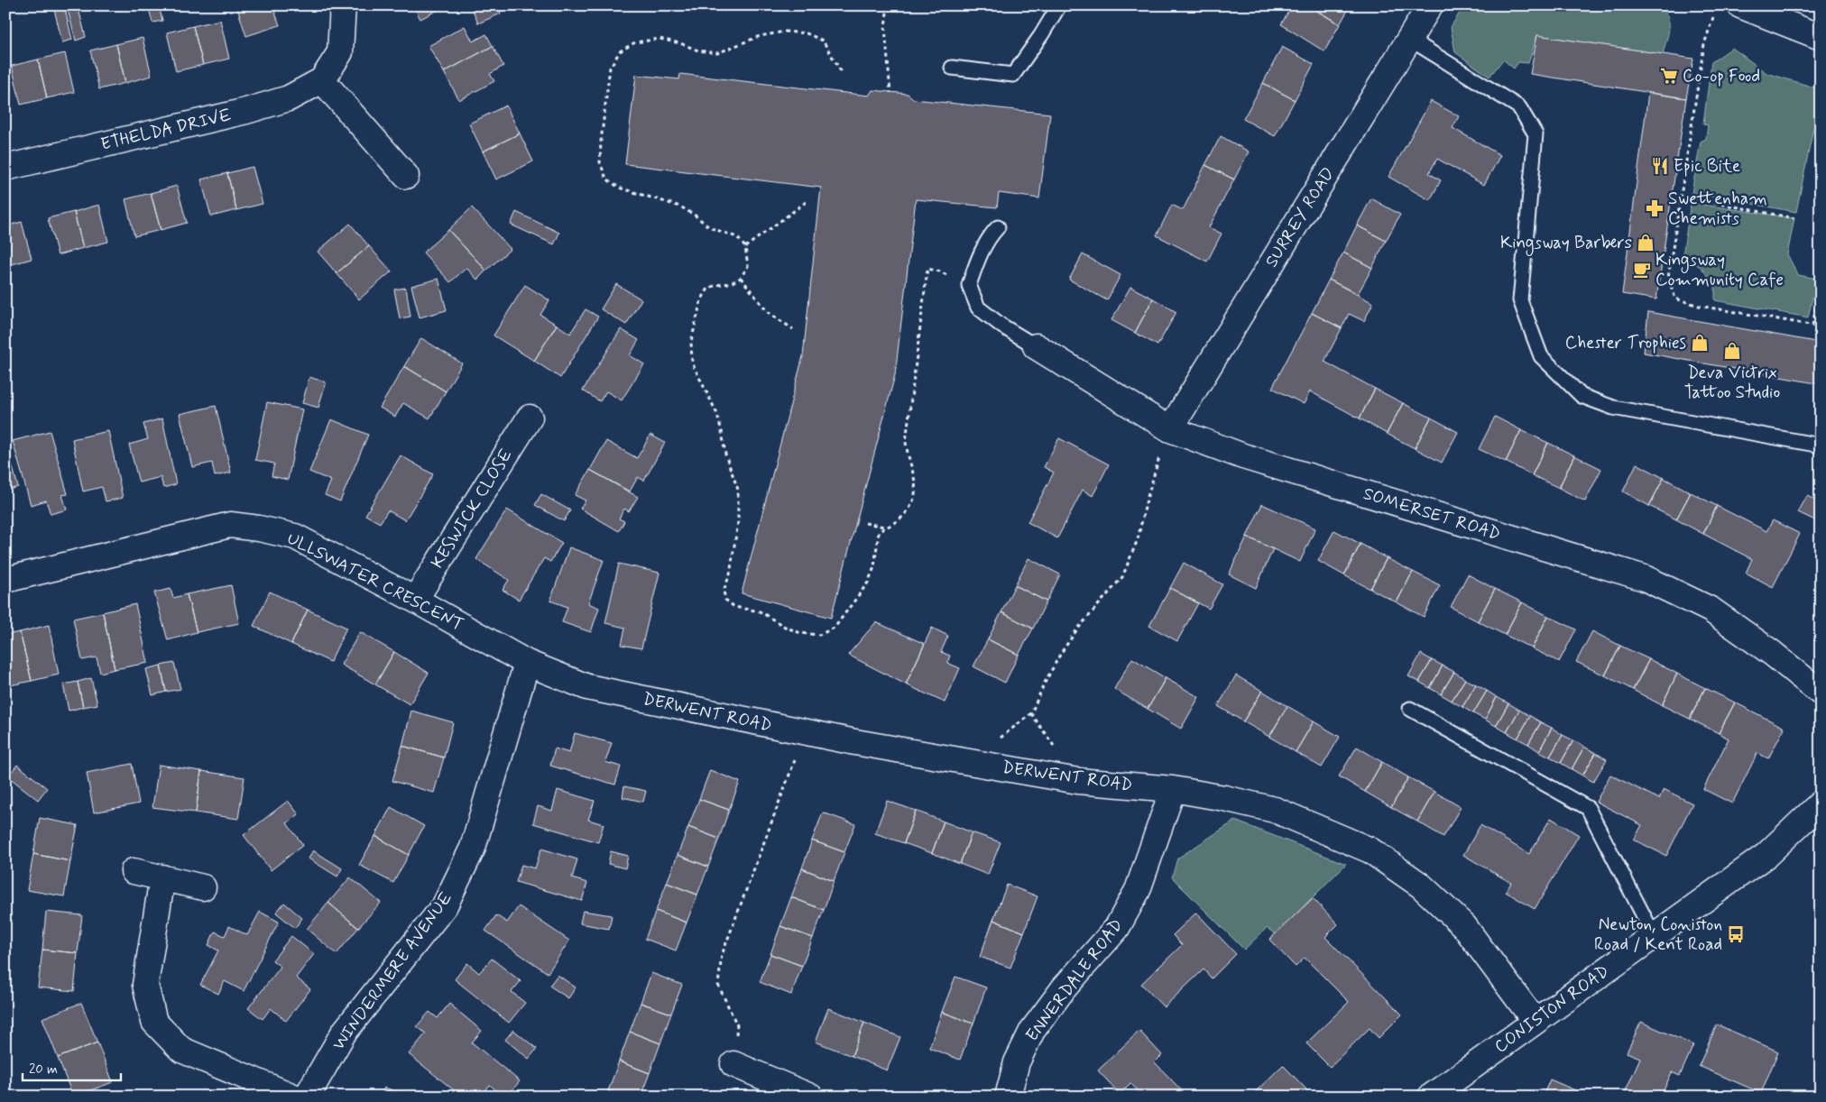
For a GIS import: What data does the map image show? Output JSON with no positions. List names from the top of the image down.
{
  "streets": {
    "street": [
      "ETHELDA DRIVE",
      "SURREY ROAD",
      "KESWICK CLOSE",
      "SOMERSET ROAD",
      "ULLSWATER CRESCENT",
      "DERWENT ROAD",
      "WINDERMERE AVENUE",
      "ENNERDALE ROAD",
      "CONISTON ROAD"
    ]
  },
  "crossings": [
    ["SURREY ROAD", "SOMERSET ROAD"],
    ["KESWICK CLOSE", "ULLSWATER CRESCENT"],
    ["ULLSWATER CRESCENT", "DERWENT ROAD"],
    ["ULLSWATER CRESCENT", "WINDERMERE AVENUE"],
    ["DERWENT ROAD", "WINDERMERE AVENUE"],
    ["DERWENT ROAD", "ENNERDALE ROAD"],
    ["DERWENT ROAD", "CONISTON ROAD"]
  ],
  "places": {
    "supermarket": ["Co-op Food"],
    "restaurant": ["Epic Bite"],
    "pharmacy": ["Swettenham Chemists"],
    "shop": ["Kingsway Barbers", "Chester Trophies", "Deva Victrix Tattoo Studio"],
    "cafe": ["Kingsway Community Cafe"],
    "bus stop": ["Newton, Coniston Road / Kent Road"]
  },
  "scale_bar": "20 m"
}
